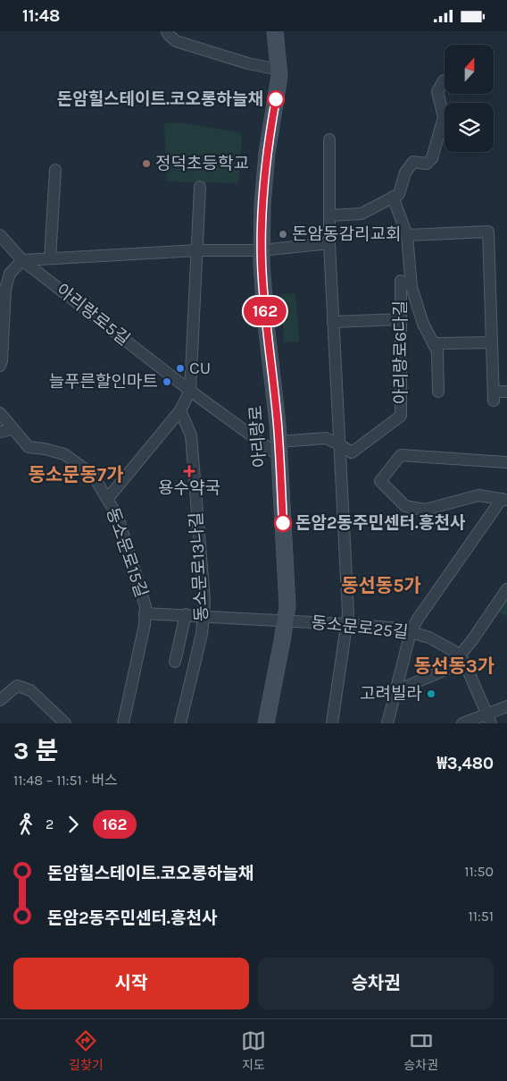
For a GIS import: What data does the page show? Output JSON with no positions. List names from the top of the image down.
{
  "streets": {
    "main road": ["아리랑로"],
    "street": [
      "아리랑로5길",
      "아리랑로6다길",
      "동소문로15길",
      "동소문로13나길",
      "동소문로25길"
    ]
  },
  "crossings": [
    ["아리랑로5길", "아리랑로"],
    ["아리랑로", "동소문로25길"]
  ],
  "districts": ["동소문동7가", "동선동5가", "동선동3가"],
  "places": {
    "other": [
      "돈암힐스테이트.코오롱하늘채",
      "정덕초등학교",
      "돈암동감리교회",
      "CU",
      "늘푸른할인마트",
      "돈암2동주민센터.흥천사",
      "고려빌라"
    ],
    "health": ["용수약국"]
  },
  "lines": ["bus line 162"],
  "north": "top",
  "page": {
    "status": "11:48",
    "on_map": "162",
    "heading": ["3 분", "11:48 – 11:51 · 버스", "₩3,480"],
    "legs": ["2", "162"],
    "list": [
      {
        "name": "돈암힐스테이트.코오롱하늘채",
        "value": "11:50"
      },
      {
        "name": "돈암2동주민센터.흥천사",
        "value": "11:51"
      }
    ],
    "buttons": ["시작", "승차권"],
    "tabs": ["길찾기", "지도", "승차권"]
  }
}
